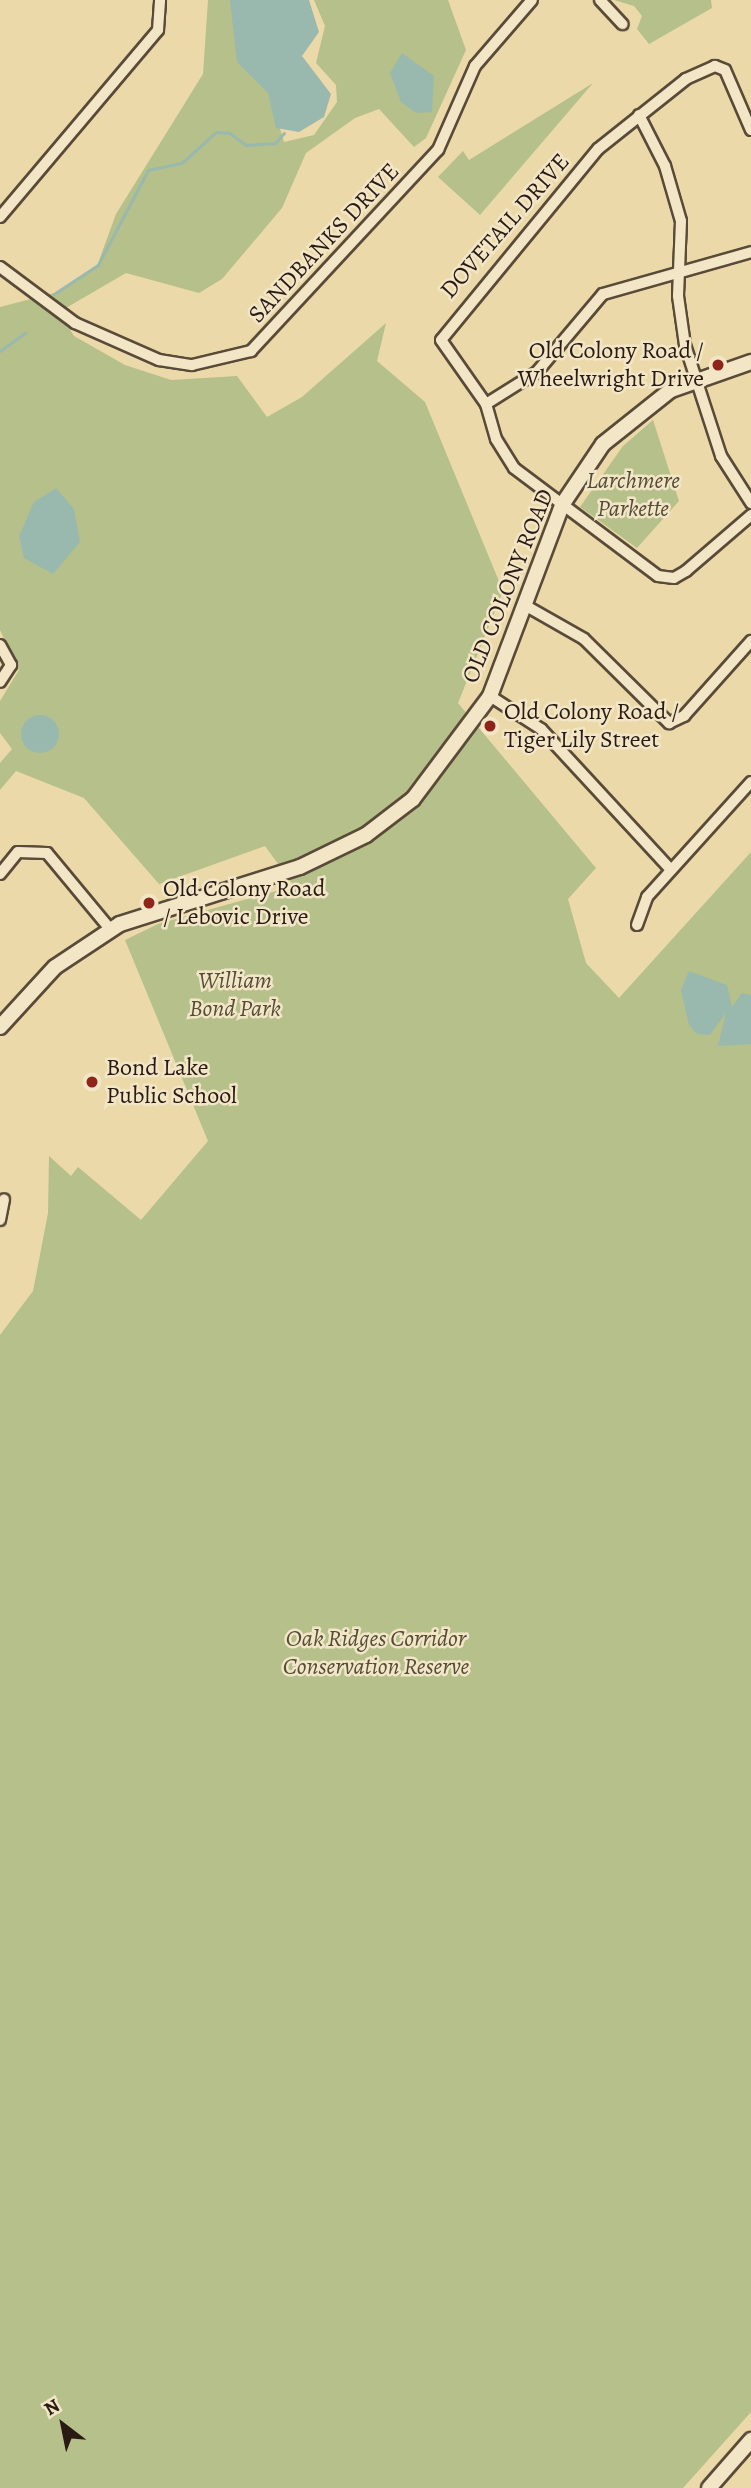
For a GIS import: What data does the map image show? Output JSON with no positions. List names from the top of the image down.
{
  "streets": {
    "street": ["DOVETAIL DRIVE", "SANDBANKS DRIVE", "OLD COLONY ROAD"]
  },
  "crossings": [
    ["DOVETAIL DRIVE", "OLD COLONY ROAD"]
  ],
  "parks": ["Larchmere Parkette", "William Bond Park", "Oak Ridges Corridor Conservation Reserve"],
  "places": [
    "Old Colony Road / Wheelwright Drive",
    "Old Colony Road / Tiger Lily Street",
    "Old Colony Road / Lebovic Drive",
    "Bond Lake Public School"
  ],
  "north": "top left"
}
